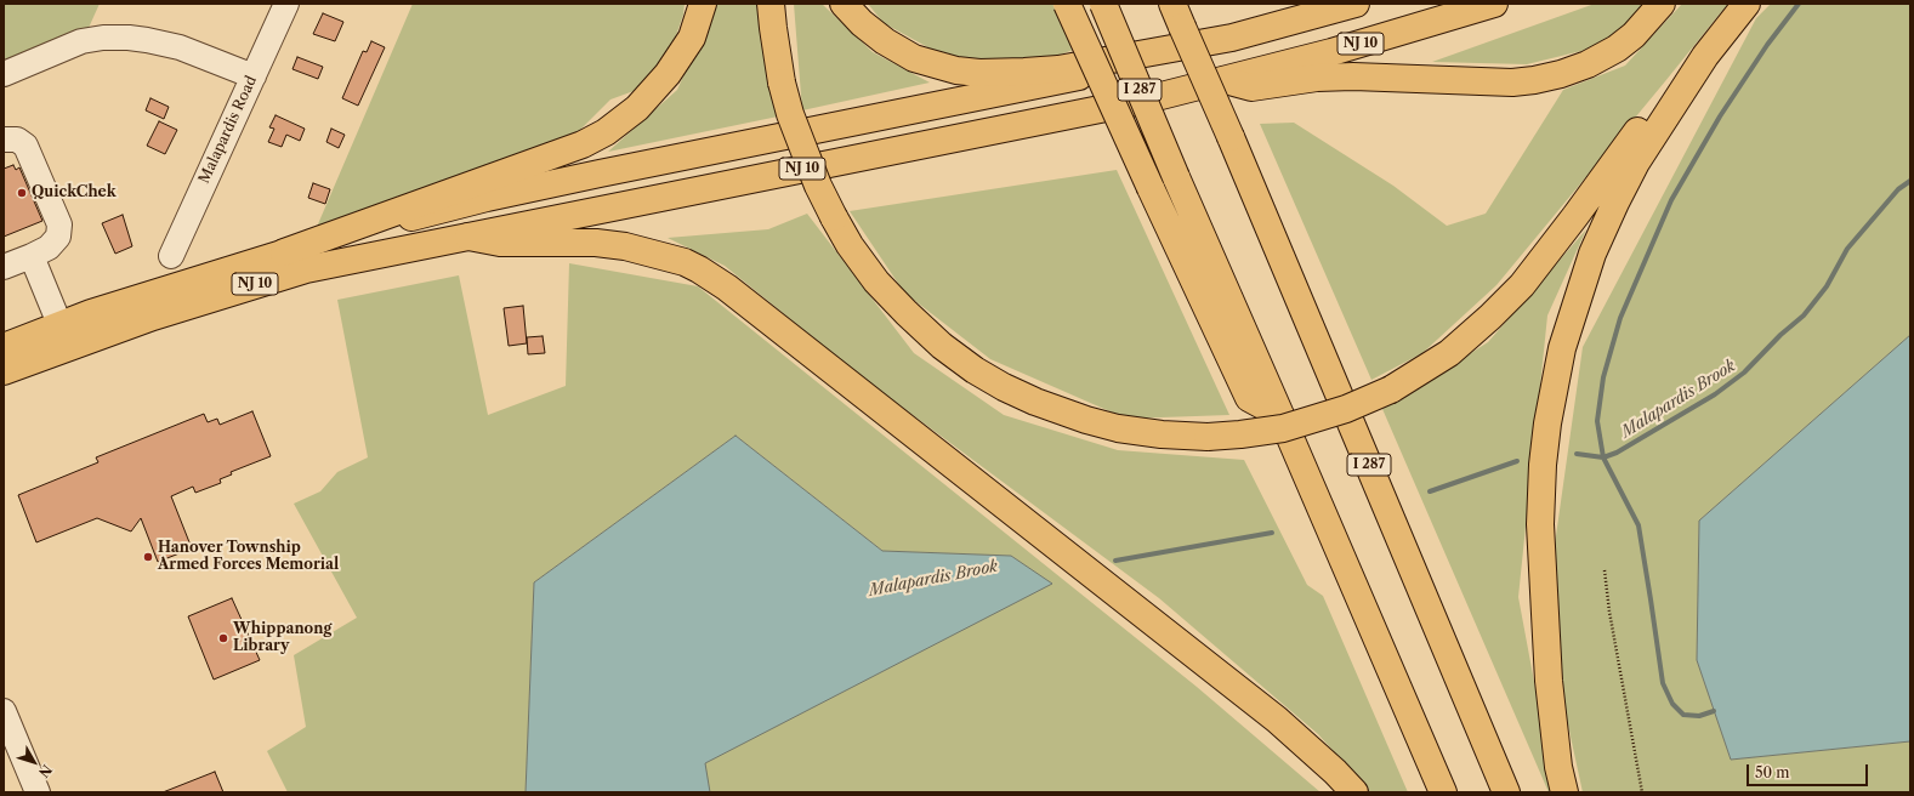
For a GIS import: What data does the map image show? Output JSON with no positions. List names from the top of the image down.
{
  "streets": {
    "main road": ["NJ 10", "I 287"],
    "street": ["Malapardis Road"]
  },
  "water": ["Malapardis Brook"],
  "places": ["QuickChek", "Hanover Township Armed Forces Memorial", "Whippanong Library"],
  "scale_bar": "50 m",
  "north": "bottom right"
}
